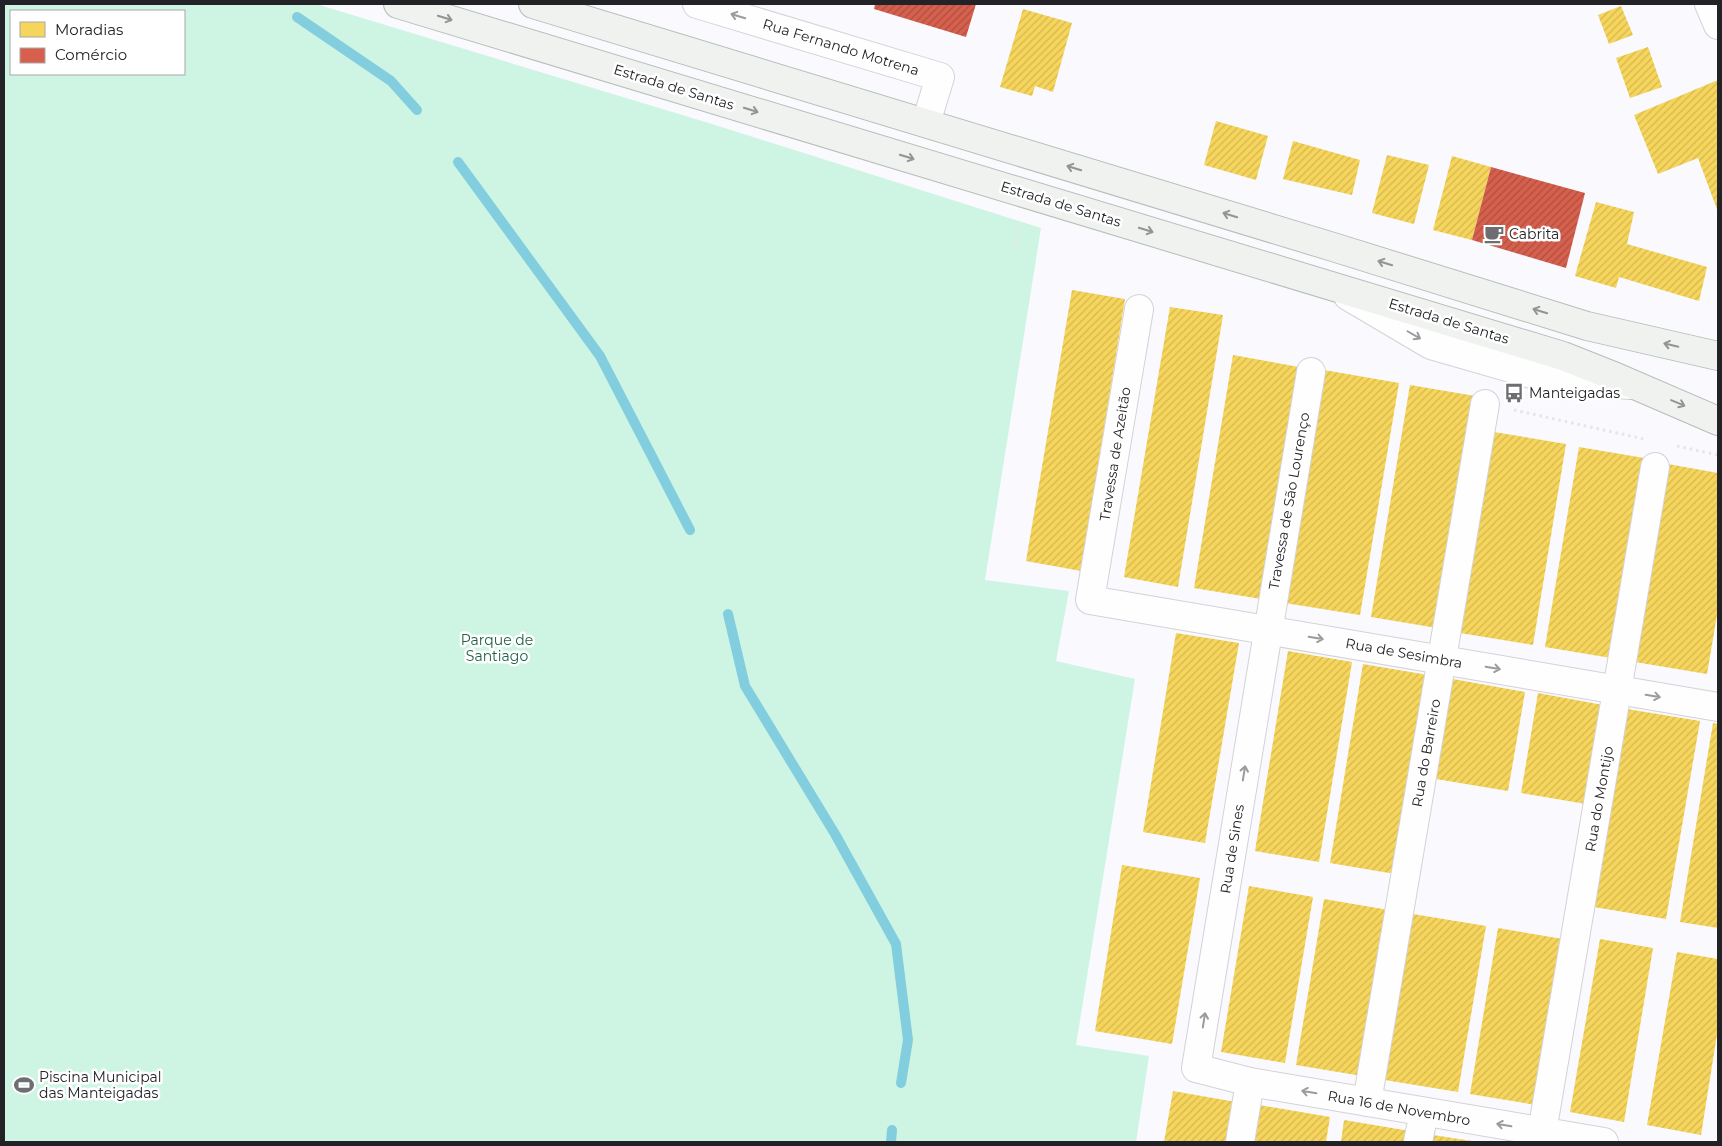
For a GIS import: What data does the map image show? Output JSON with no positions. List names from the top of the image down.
{
  "streets": {
    "main road": ["Estrada de Santas"],
    "street": [
      "Rua Fernando Motrena",
      "Travessa de Azeitão",
      "Travessa de São Lourenço",
      "Rua de Sesimbra",
      "Rua do Barreiro",
      "Rua do Montijo",
      "Rua de Sines",
      "Rua 16 de Novembro"
    ]
  },
  "crossings": [
    ["Travessa de Azeitão", "Rua de Sesimbra"],
    ["Travessa de São Lourenço", "Rua de Sesimbra"],
    ["Travessa de São Lourenço", "Rua de Sines"],
    ["Rua de Sesimbra", "Rua do Barreiro"],
    ["Rua de Sesimbra", "Rua do Montijo"],
    ["Rua de Sesimbra", "Rua de Sines"],
    ["Rua do Barreiro", "Rua 16 de Novembro"],
    ["Rua do Montijo", "Rua 16 de Novembro"],
    ["Rua de Sines", "Rua 16 de Novembro"]
  ],
  "one_way": [
    "Rua Fernando Motrena",
    "Rua de Sesimbra",
    "Rua de Sines",
    "Rua 16 de Novembro"
  ],
  "parks": ["Parque de Santiago"],
  "places": {
    "cafe": ["Cabrita"],
    "bus stop": ["Manteigadas"],
    "sports": ["Piscina Municipal das Manteigadas"]
  },
  "legend": ["Moradias", "Comércio"]
}
